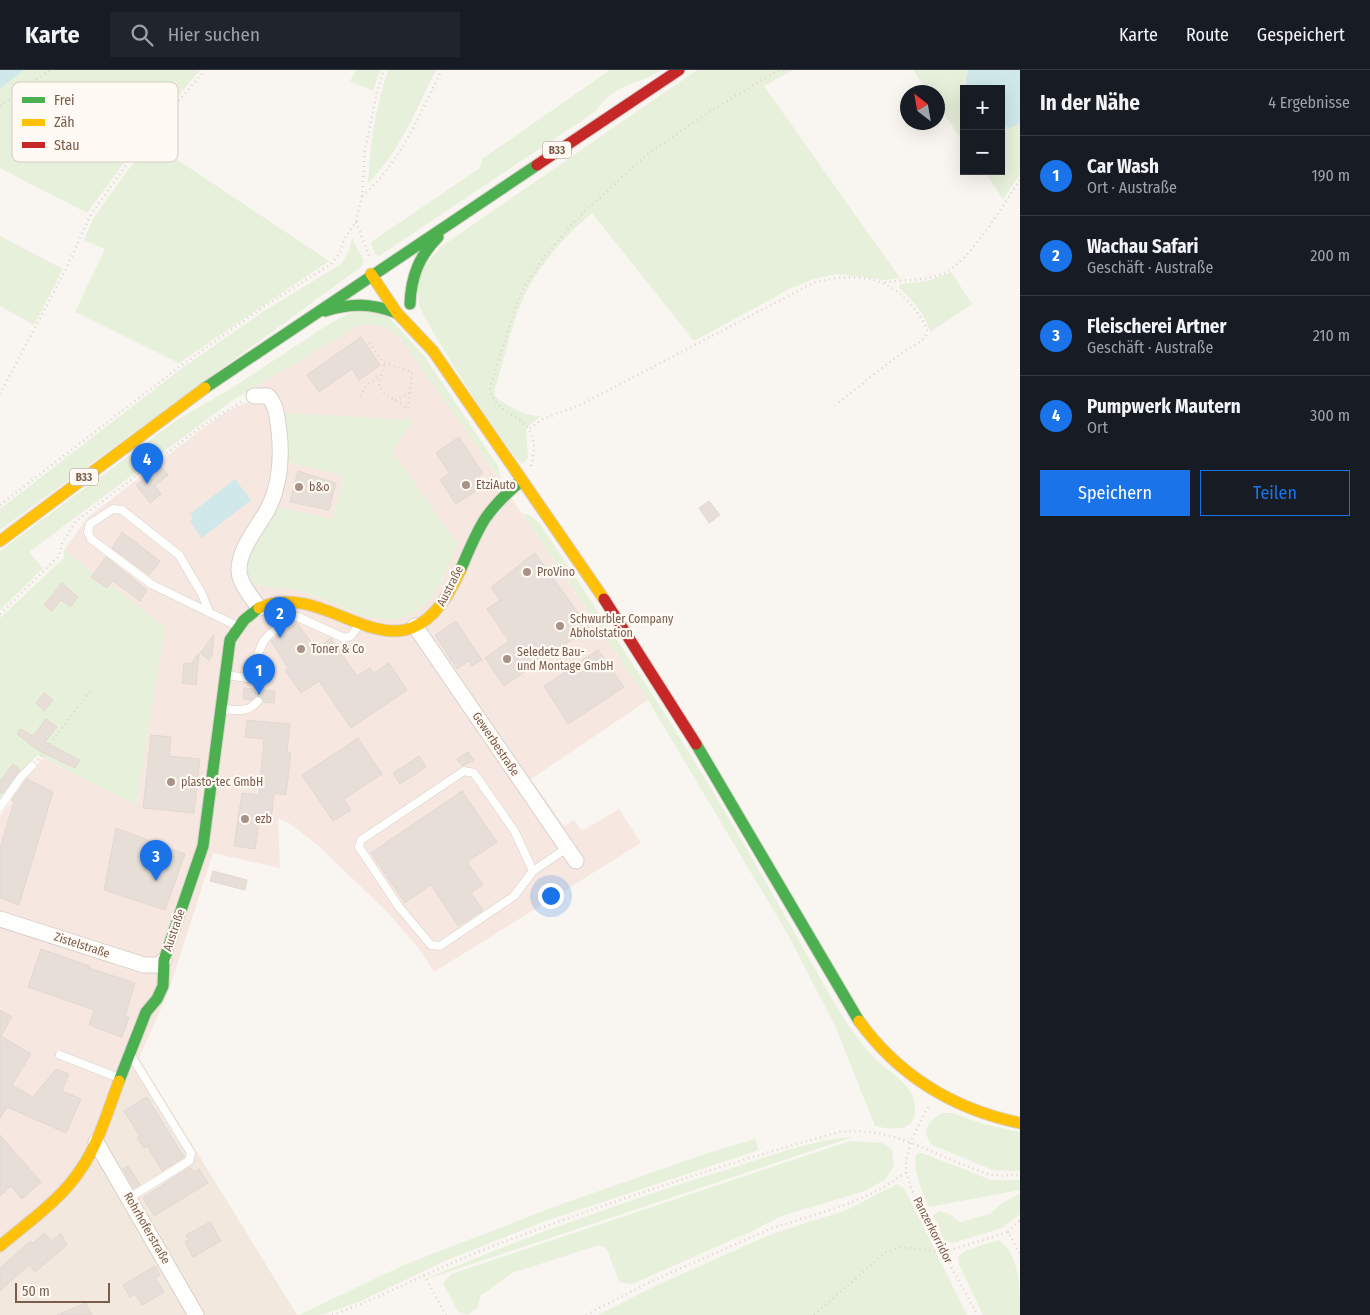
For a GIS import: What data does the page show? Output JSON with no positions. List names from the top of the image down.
{
  "streets": {
    "main road": ["B33", "Austraße"],
    "street": ["Gewerbestraße", "Zistelstraße", "Rohrhoferstraße"],
    "path": ["Panzerkorridor"]
  },
  "crossings": [
    ["Austraße", "Gewerbestraße"],
    ["Austraße", "Zistelstraße"],
    ["Austraße", "Rohrhoferstraße"]
  ],
  "places": [
    "EtziAuto",
    "b&o",
    "ProVino",
    "Schwurbler Company Abholstation",
    "Toner & Co",
    "Seledetz Bau- und Montage GmbH",
    "plasto-tec GmbH",
    "ezb"
  ],
  "legend": ["Frei", "Zäh", "Stau"],
  "scale_bar": "50 m",
  "north": "top left",
  "page": {
    "header": "Karte",
    "search": "Hier suchen",
    "nav": ["Karte", "Route", "Gespeichert"],
    "heading": ["In der Nähe", "4 Ergebnisse"],
    "map_buttons": ["+", "−"],
    "list": [
      {
        "mark": "1",
        "name": "Car Wash",
        "note": "Ort · Austraße",
        "value": "190 m"
      },
      {
        "mark": "2",
        "name": "Wachau Safari",
        "note": "Geschäft · Austraße",
        "value": "200 m"
      },
      {
        "mark": "3",
        "name": "Fleischerei Artner",
        "note": "Geschäft · Austraße",
        "value": "210 m"
      },
      {
        "mark": "4",
        "name": "Pumpwerk Mautern",
        "note": "Ort",
        "value": "300 m"
      }
    ],
    "pins": [
      "4",
      "2",
      "1",
      "3"
    ],
    "buttons": ["Speichern", "Teilen"],
    "scale": "50 m"
  }
}
